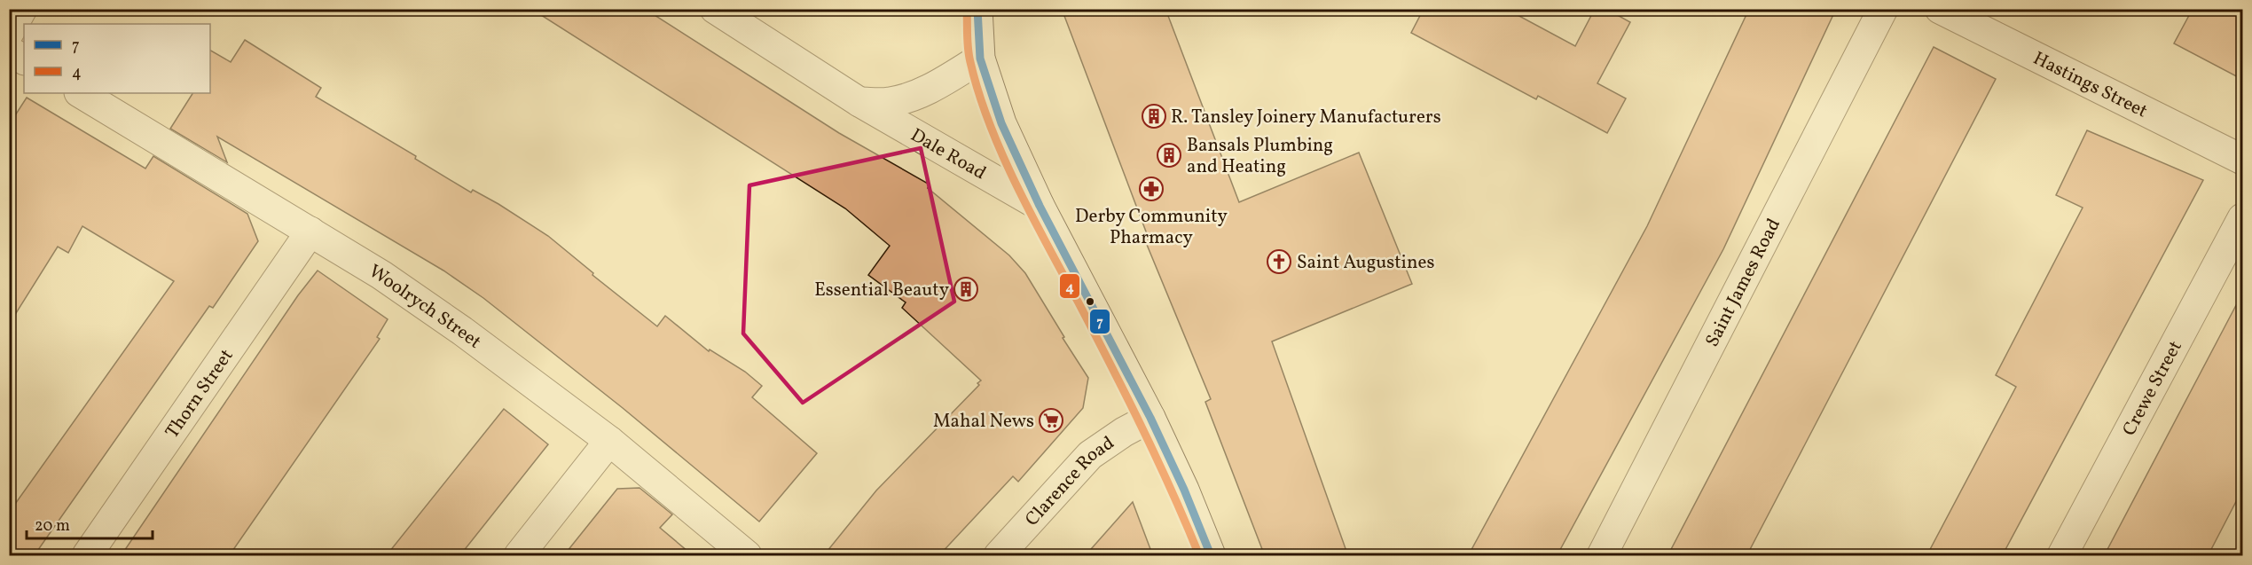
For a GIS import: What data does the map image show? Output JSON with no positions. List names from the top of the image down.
{
  "streets": {
    "street": [
      "Hastings Street",
      "Dale Road",
      "Saint James Road",
      "Woolrych Street",
      "Crewe Street",
      "Thorn Street",
      "Clarence Road"
    ]
  },
  "crossings": [
    ["Woolrych Street", "Thorn Street"]
  ],
  "places": {
    "building": ["R. Tansley Joinery Manufacturers", "Bansals Plumbing and Heating", "Essential Beauty"],
    "pharmacy": ["Derby Community Pharmacy"],
    "church": ["Saint Augustines"],
    "supermarket": ["Mahal News"]
  },
  "lines": ["transit line 7", "transit line 4"],
  "legend": ["7", "4"],
  "scale_bar": "20 m"
}
